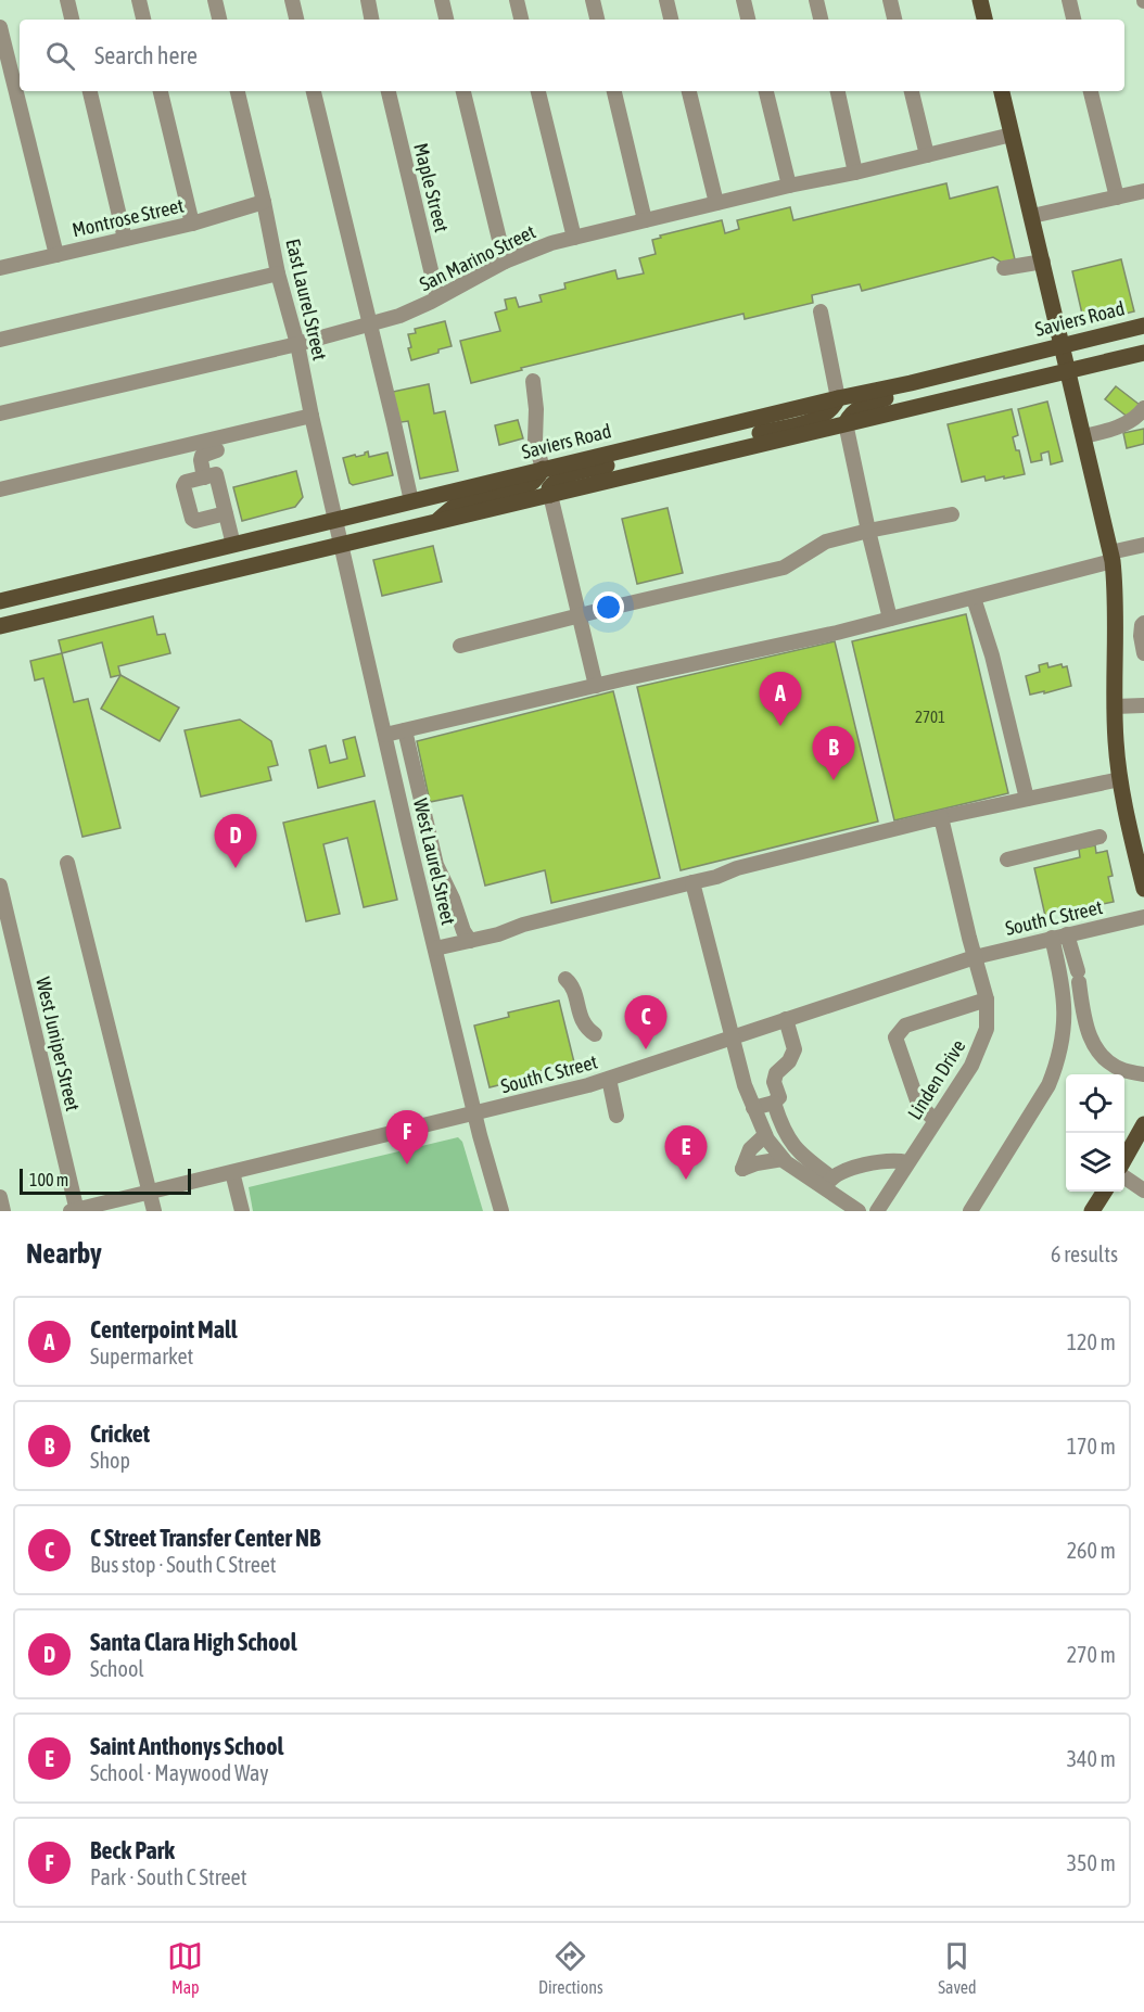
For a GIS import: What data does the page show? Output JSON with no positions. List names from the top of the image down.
{
  "streets": {
    "main road": ["Saviers Road"],
    "street": [
      "Maple Street",
      "Montrose Street",
      "San Marino Street",
      "East Laurel Street",
      "West Laurel Street",
      "South C Street",
      "West Juniper Street",
      "Linden Drive"
    ]
  },
  "crossings": [
    ["Maple Street", "San Marino Street"],
    ["Montrose Street", "East Laurel Street"],
    ["San Marino Street", "East Laurel Street"],
    ["East Laurel Street", "Saviers Road"],
    ["East Laurel Street", "West Laurel Street"],
    ["Saviers Road", "West Laurel Street"],
    ["West Laurel Street", "South C Street"],
    ["South C Street", "West Juniper Street"],
    ["South C Street", "Linden Drive"]
  ],
  "house_numbers": ["2701"],
  "scale_bar": "100 m",
  "page": {
    "search": "Search here",
    "pins": [
      "A",
      "B",
      "D",
      "C",
      "F",
      "E"
    ],
    "scale": "100 m",
    "heading": ["Nearby", "6 results"],
    "list": [
      {
        "mark": "A",
        "name": "Centerpoint Mall",
        "note": "Supermarket",
        "value": "120 m"
      },
      {
        "mark": "B",
        "name": "Cricket",
        "note": "Shop",
        "value": "170 m"
      },
      {
        "mark": "C",
        "name": "C Street Transfer Center NB",
        "note": "Bus stop · South C Street",
        "value": "260 m"
      },
      {
        "mark": "D",
        "name": "Santa Clara High School",
        "note": "School",
        "value": "270 m"
      },
      {
        "mark": "E",
        "name": "Saint Anthonys School",
        "note": "School · Maywood Way",
        "value": "340 m"
      },
      {
        "mark": "F",
        "name": "Beck Park",
        "note": "Park · South C Street",
        "value": "350 m"
      }
    ],
    "nav": ["Map", "Directions", "Saved"]
  }
}
